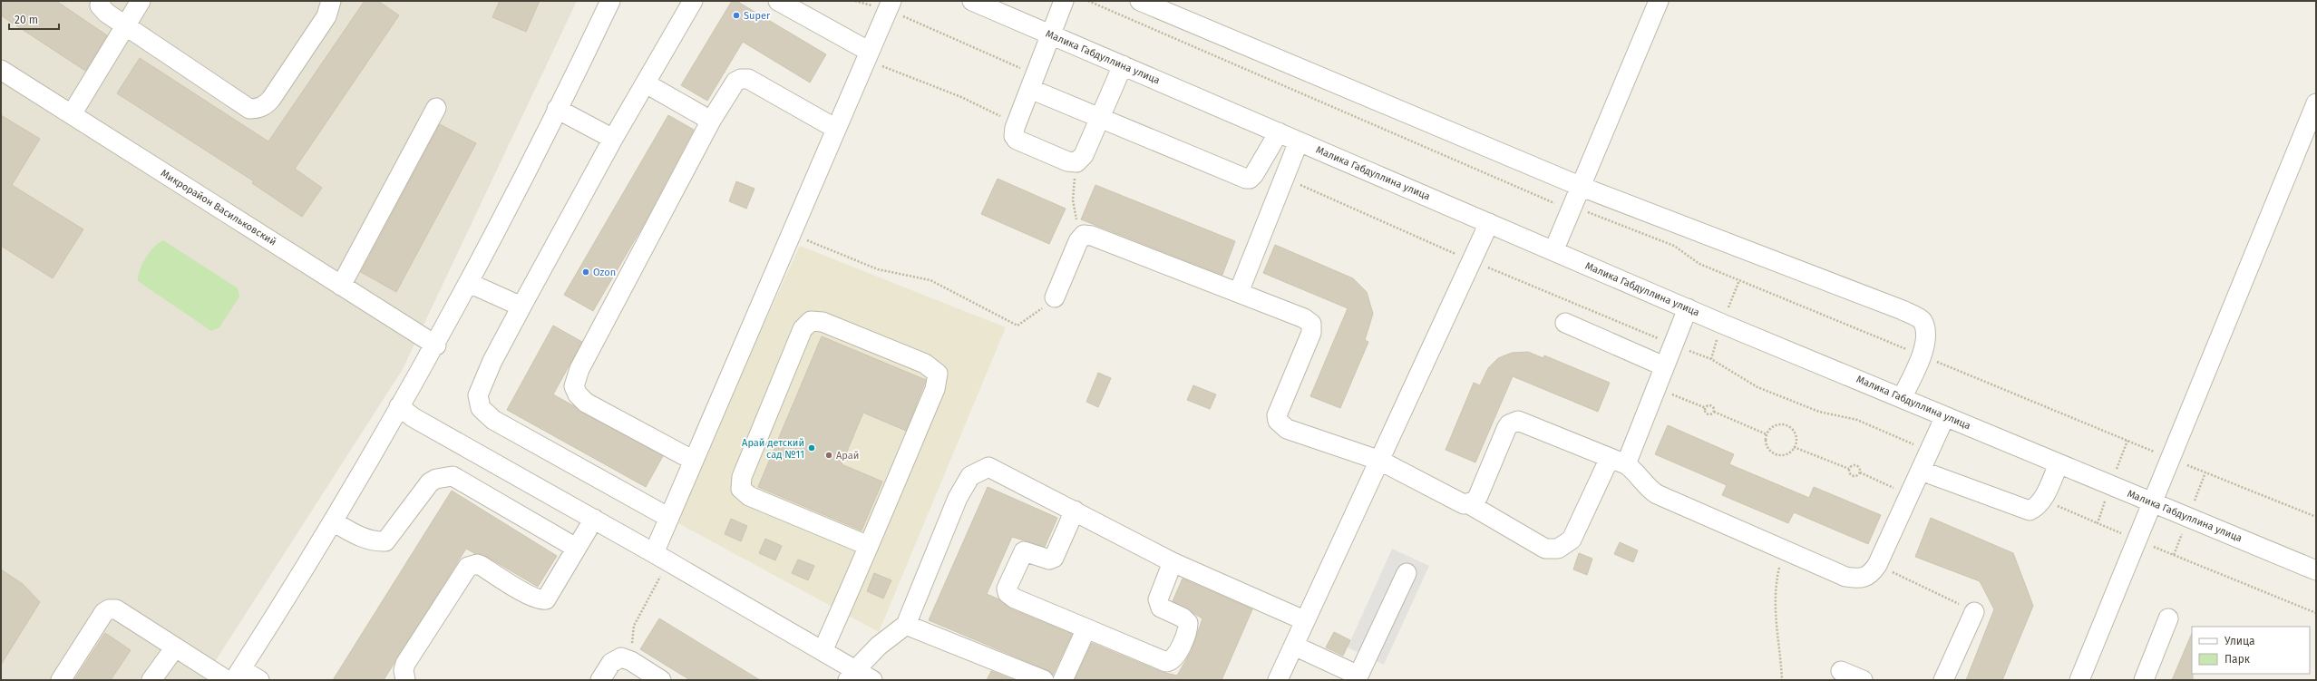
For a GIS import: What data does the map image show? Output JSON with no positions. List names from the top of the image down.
{
  "streets": {
    "street": ["Малика Габдуллина улица", "Микрорайон Васильковский"]
  },
  "places": [
    "Super",
    "Ozon",
    "Арай детский сад №11",
    "Арай"
  ],
  "legend": ["Улица", "Парк"],
  "scale_bar": "20 m"
}
